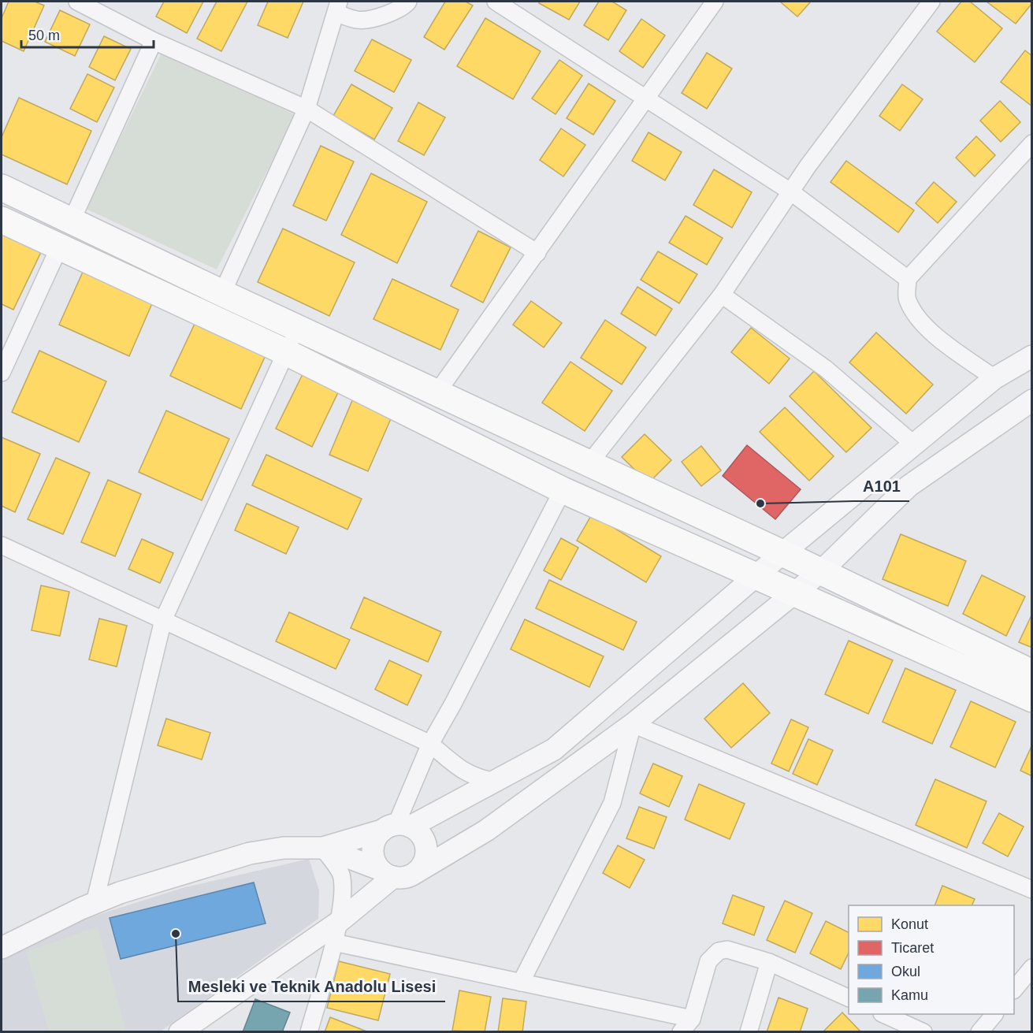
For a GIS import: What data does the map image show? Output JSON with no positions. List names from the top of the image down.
{
  "places": ["A101", "Mesleki ve Teknik Anadolu Lisesi"],
  "legend": [
    "Konut",
    "Ticaret",
    "Okul",
    "Kamu"
  ],
  "scale_bar": "50 m"
}
